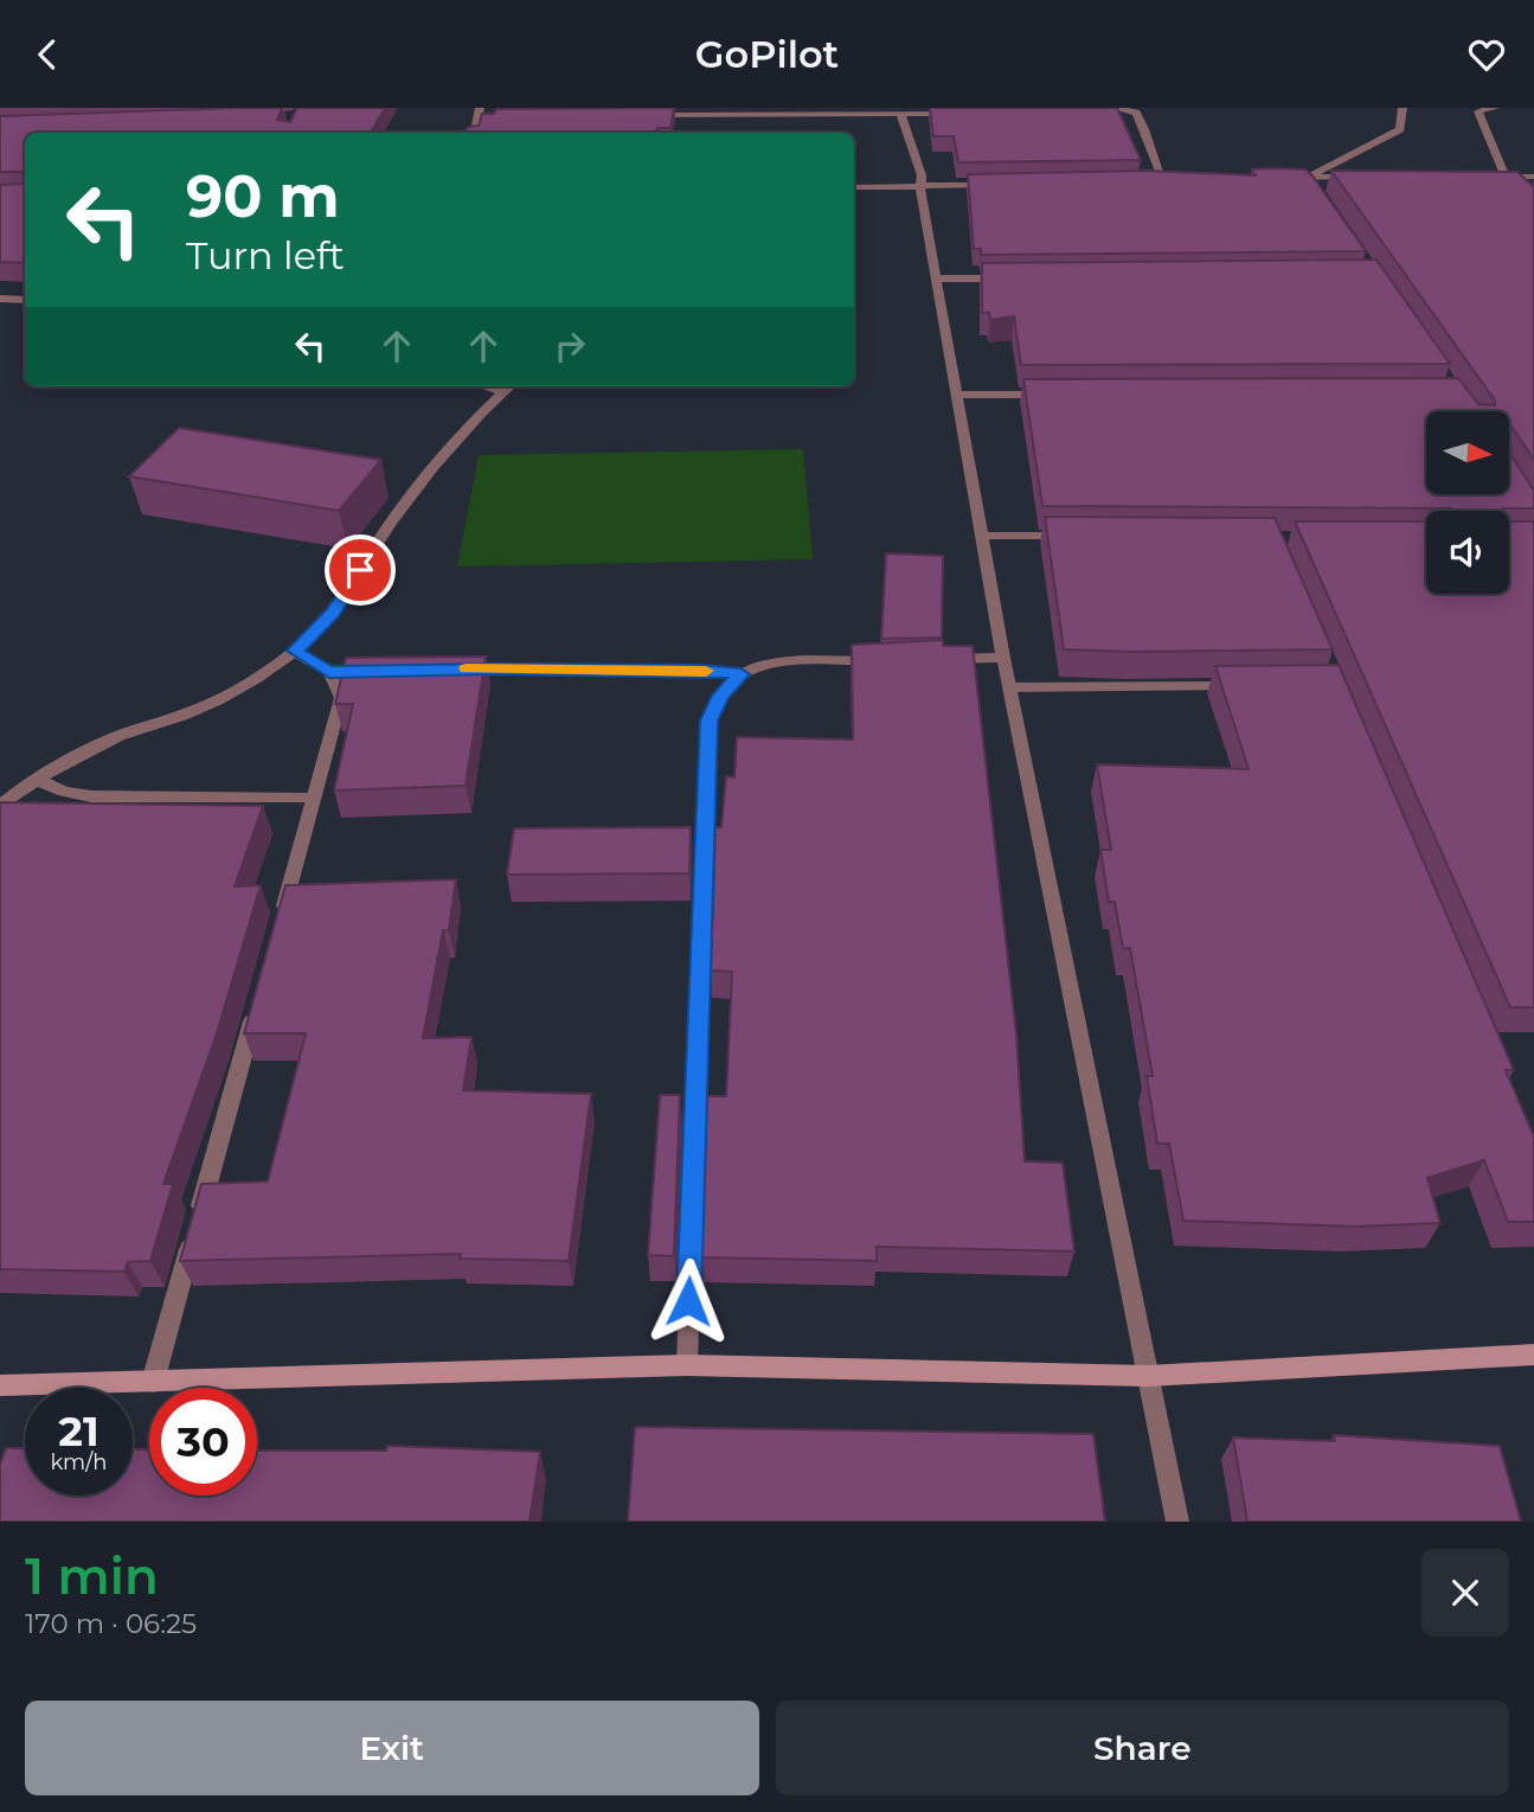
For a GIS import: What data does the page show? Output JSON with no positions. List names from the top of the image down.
{
  "north": "right",
  "page": {
    "header": "GoPilot",
    "turn": ["90 m", "Turn left"],
    "speed": "21 km/h",
    "limit": "30",
    "heading": ["1 min", "170 m · 06:25"],
    "buttons": ["Exit", "Share"]
  }
}
